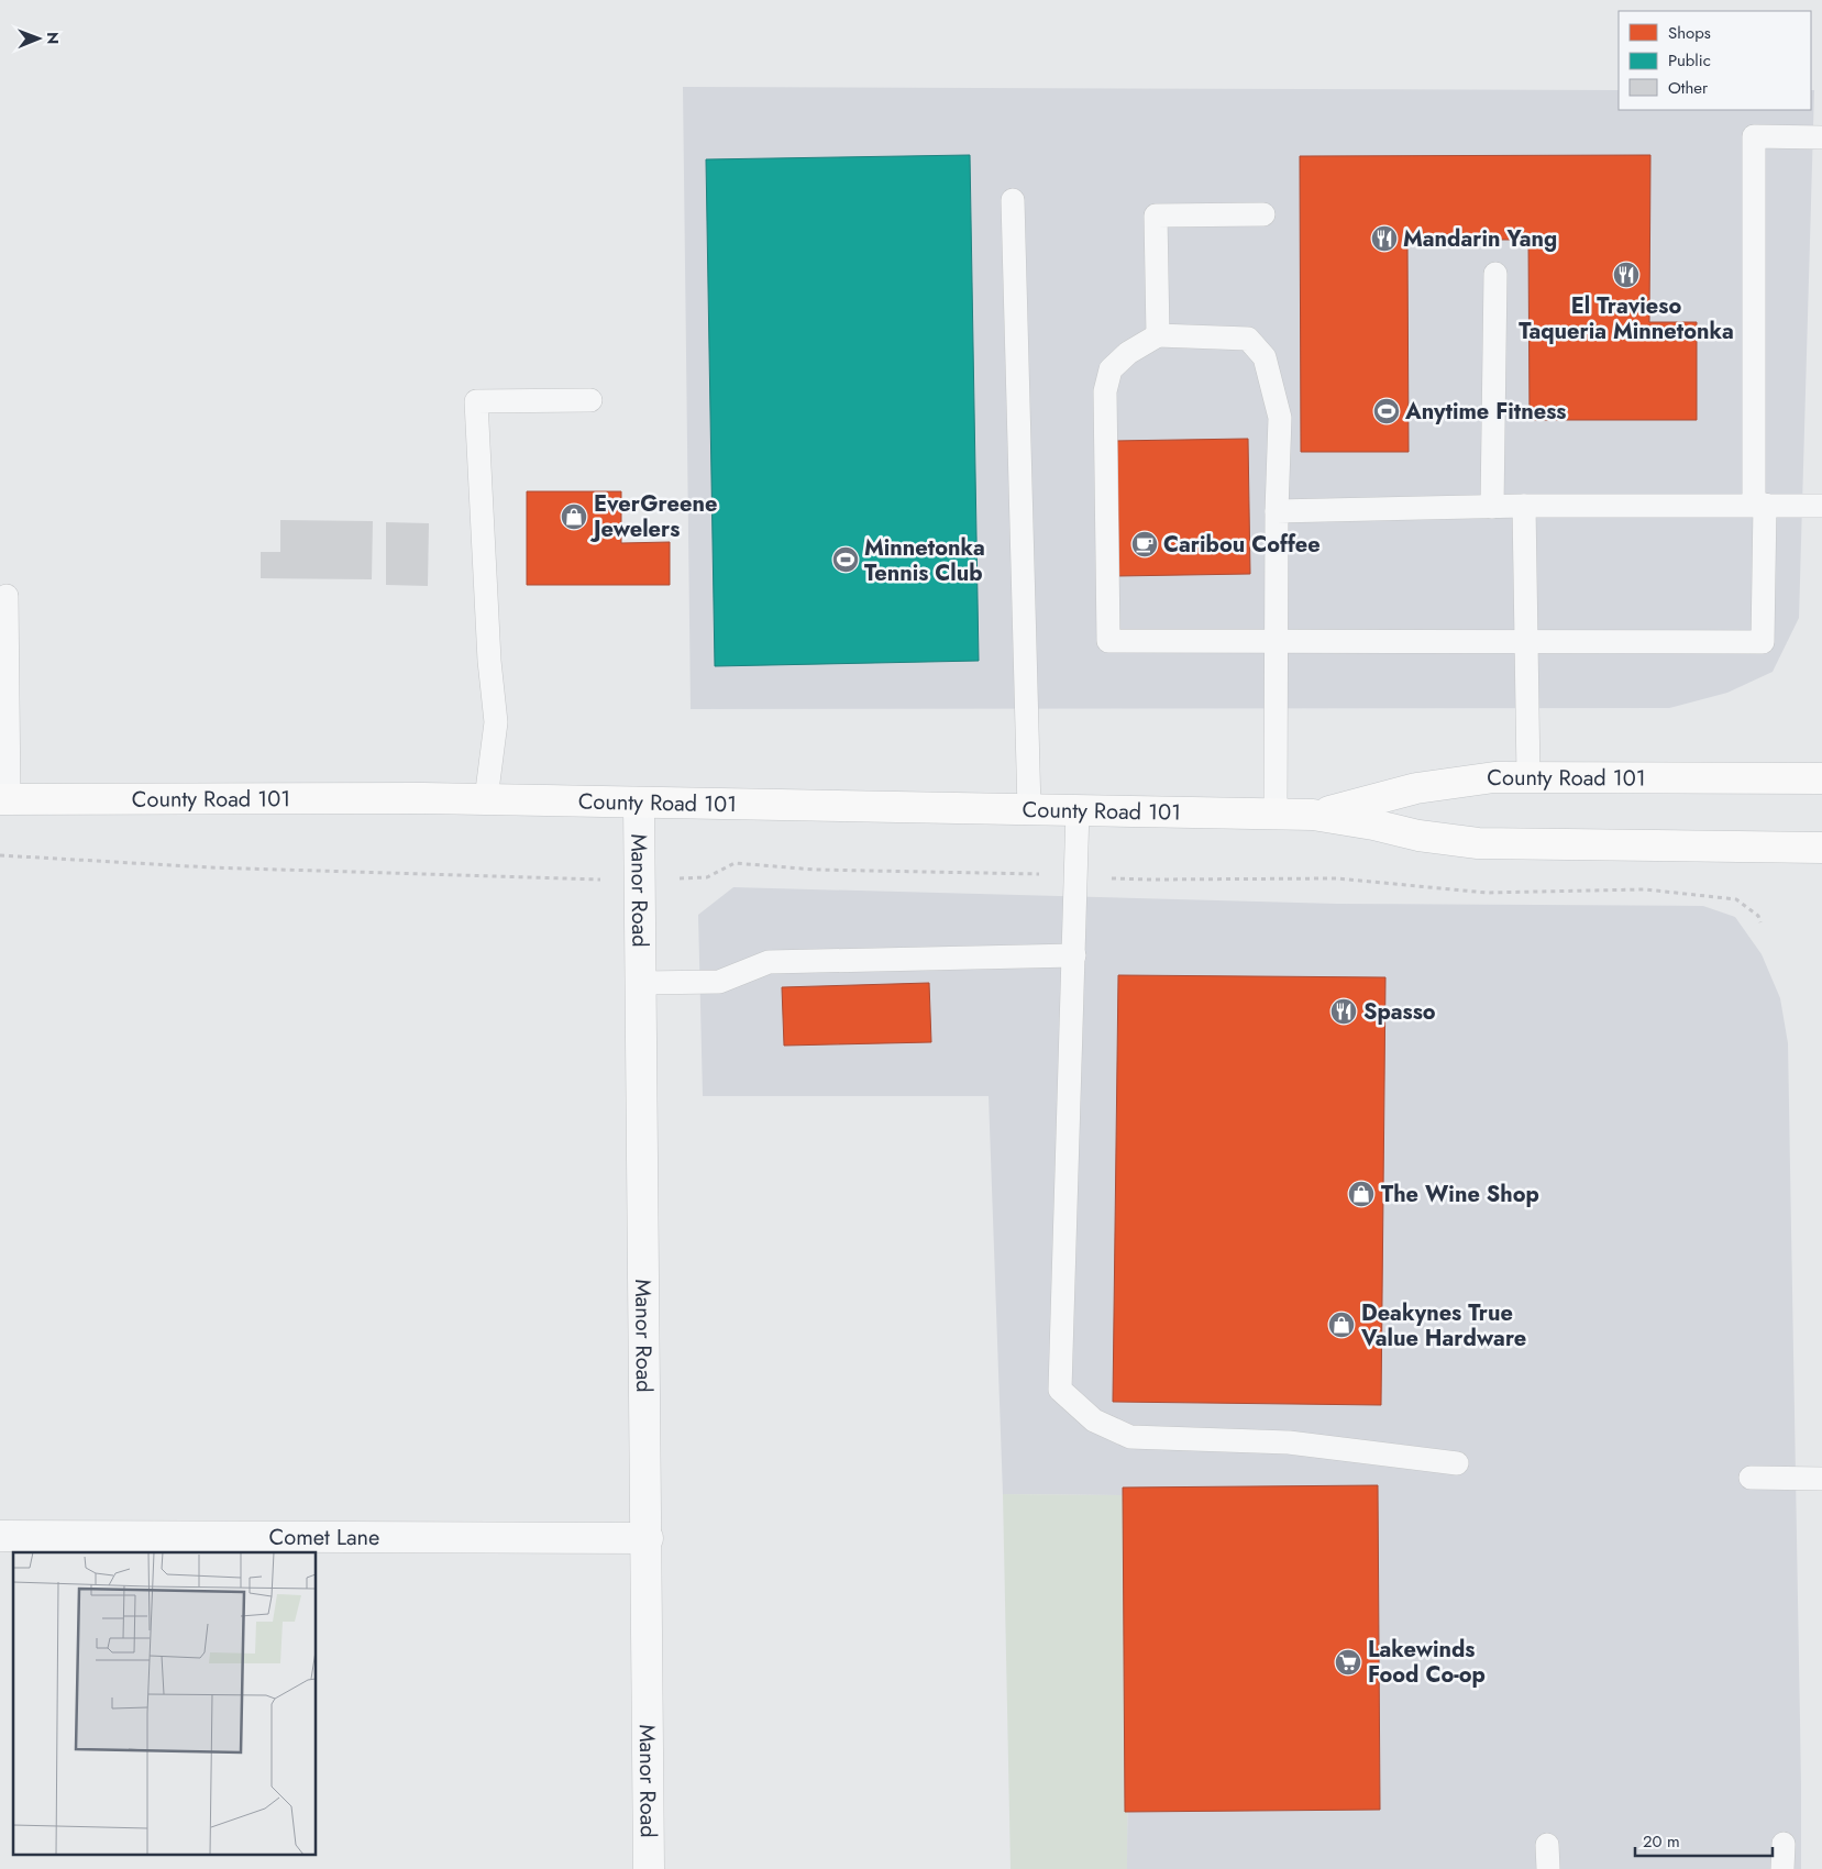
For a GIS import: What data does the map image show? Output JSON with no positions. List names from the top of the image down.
{
  "streets": {
    "main road": ["County Road 101"],
    "street": ["Manor Road", "Comet Lane"]
  },
  "crossings": [
    ["County Road 101", "Manor Road"],
    ["Manor Road", "Comet Lane"]
  ],
  "places": {
    "restaurant": ["Mandarin Yang", "El Travieso Taqueria Minnetonka", "Spasso"],
    "sports": ["Anytime Fitness", "Minnetonka Tennis Club"],
    "shop": ["EverGreene Jewelers", "The Wine Shop", "Deakynes True Value Hardware"],
    "cafe": ["Caribou Coffee"],
    "supermarket": ["Lakewinds Food Co-op"]
  },
  "legend": ["Shops", "Public", "Other"],
  "scale_bar": "20 m",
  "north": "right"
}
